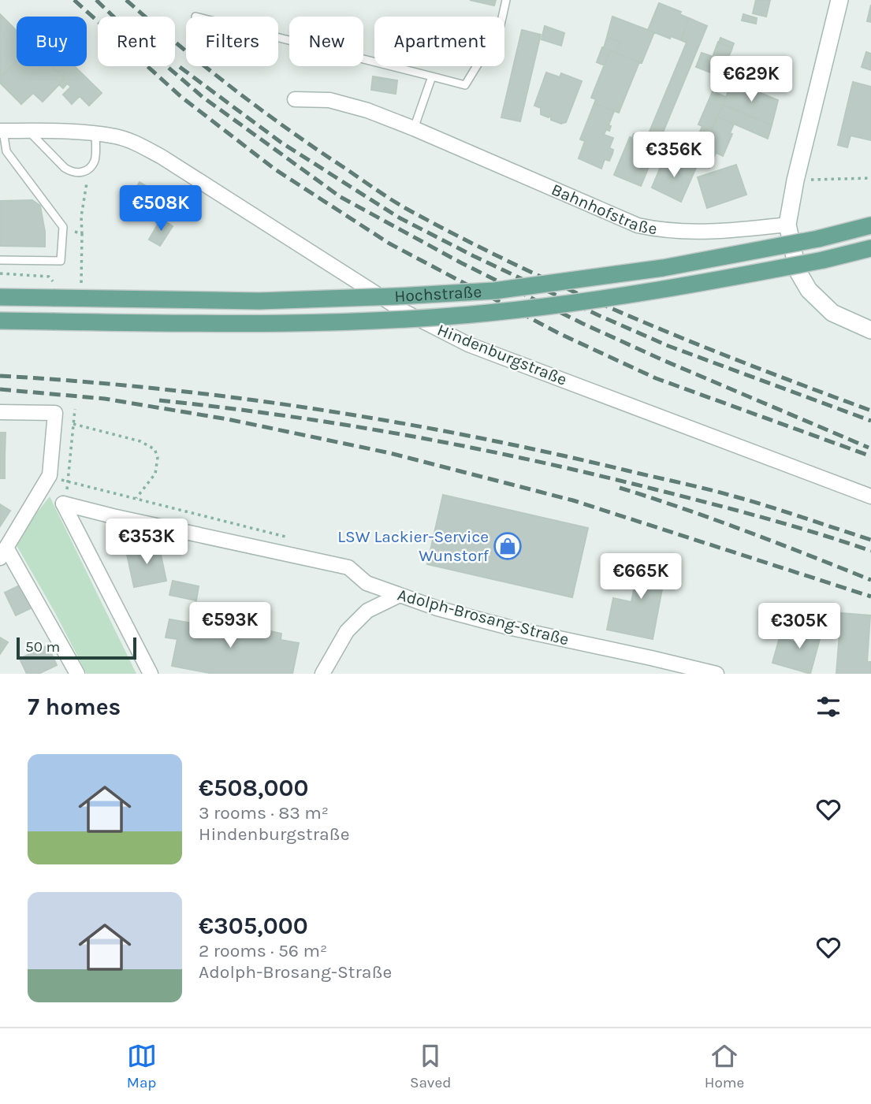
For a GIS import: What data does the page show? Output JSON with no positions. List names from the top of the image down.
{
  "streets": {
    "main road": ["Hochstraße"],
    "street": ["Bahnhofstraße", "Hindenburgstraße", "Adolph-Brosang-Straße"]
  },
  "places": {
    "shop": ["LSW Lackier-Service Wunstorf"]
  },
  "scale_bar": "50 m",
  "page": {
    "chip": [
      "Buy",
      "Rent",
      "Filters",
      "New",
      "Apartment"
    ],
    "price": [
      "€629K",
      "€356K",
      "€508K",
      "€353K",
      "€665K",
      "€593K",
      "€305K"
    ],
    "scale": "50 m",
    "heading": "7 homes",
    "list": [
      {
        "name": "€508,000",
        "note": "3 rooms · 83 m² · Hindenburgstraße"
      },
      {
        "name": "€305,000",
        "note": "2 rooms · 56 m² · Adolph-Brosang-Straße"
      }
    ],
    "tabs": ["Map", "Saved", "Home"]
  }
}
